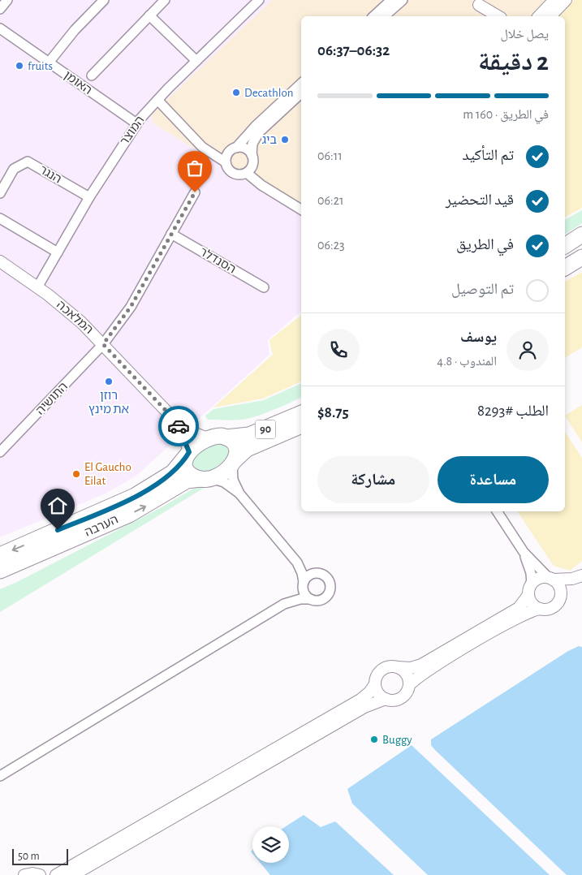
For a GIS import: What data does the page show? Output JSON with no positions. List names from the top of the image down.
{
  "streets": {
    "highway": ["90", "הערבה"],
    "street": [
      "האומן",
      "המוצר",
      "הנגר",
      "הסנדלר",
      "המלאכה",
      "התושיה"
    ]
  },
  "crossings": [
    ["האומן", "המוצר"],
    ["המוצר", "הנגר"],
    ["המוצר", "המלאכה"],
    ["הסנדלר", "התושיה"],
    ["המלאכה", "התושיה"],
    ["המלאכה", "90"],
    ["המלאכה", "הערבה"],
    ["90", "הערבה"]
  ],
  "places": [
    "fruits",
    "Decathlon",
    "ביג",
    "רוזן את מינץ",
    "El Gaucho Eilat",
    "Buggy"
  ],
  "scale_bar": "50 m",
  "page": {
    "heading": ["2 دقيقة", "يصل خلال", "06:32–06:37"],
    "panel": [
      "يوسف",
      "المندوب · 4.8",
      "الطلب #8293",
      "$8.75"
    ],
    "bar": "في الطريق · 160 m",
    "list": [
      ["تم التأكيد", "06:11"],
      ["قيد التحضير", "06:21"],
      ["في الطريق", "06:23"],
      "تم التوصيل"
    ],
    "buttons": ["مساعدة", "مشاركة"],
    "scale": "50 m"
  }
}
